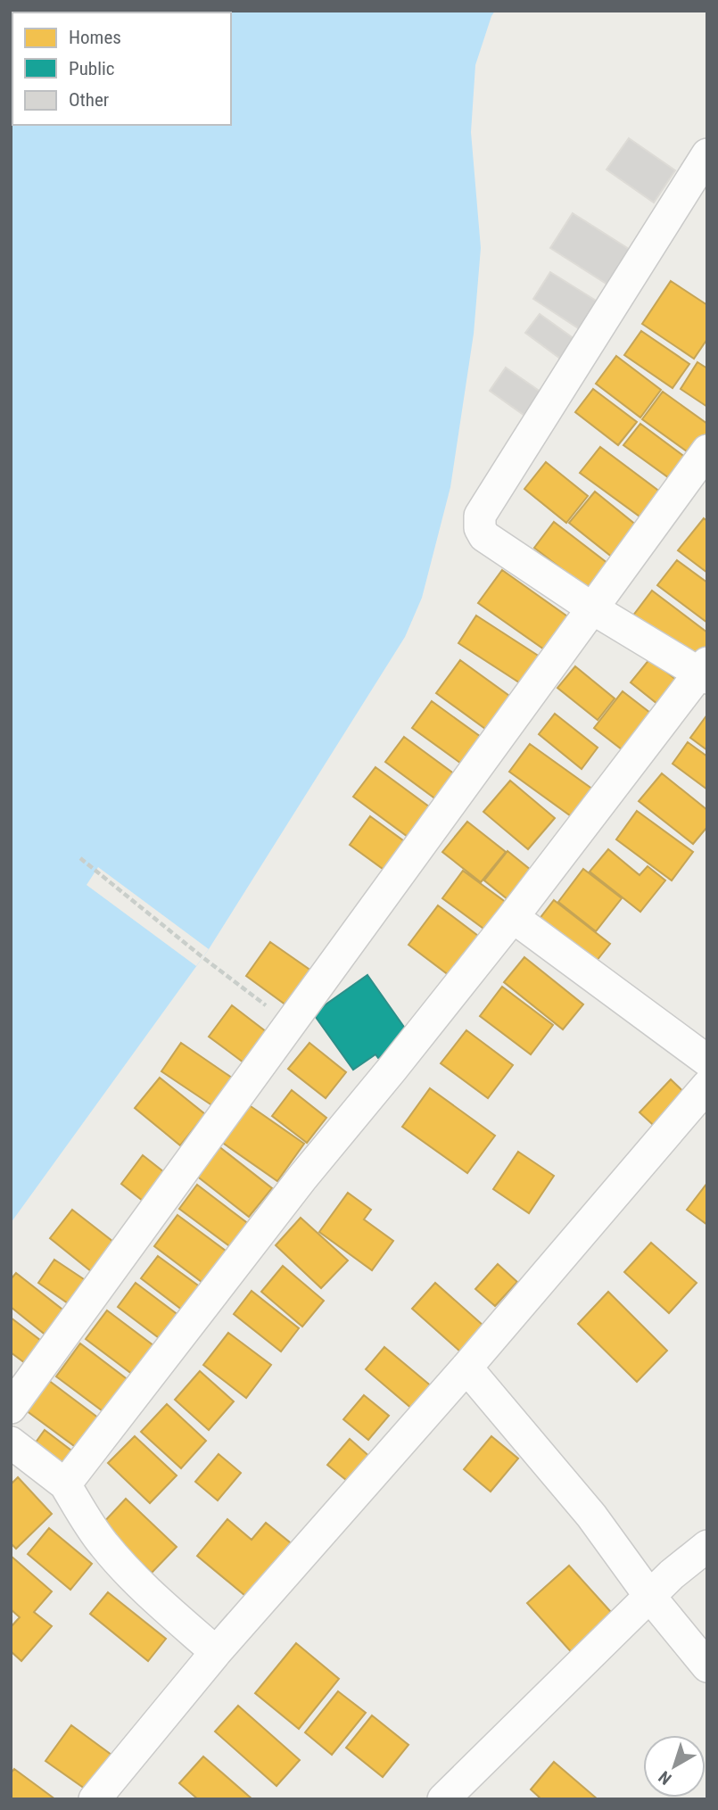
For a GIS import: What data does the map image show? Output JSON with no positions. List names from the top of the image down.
{
  "legend": ["Homes", "Public", "Other"],
  "north": "bottom left"
}
